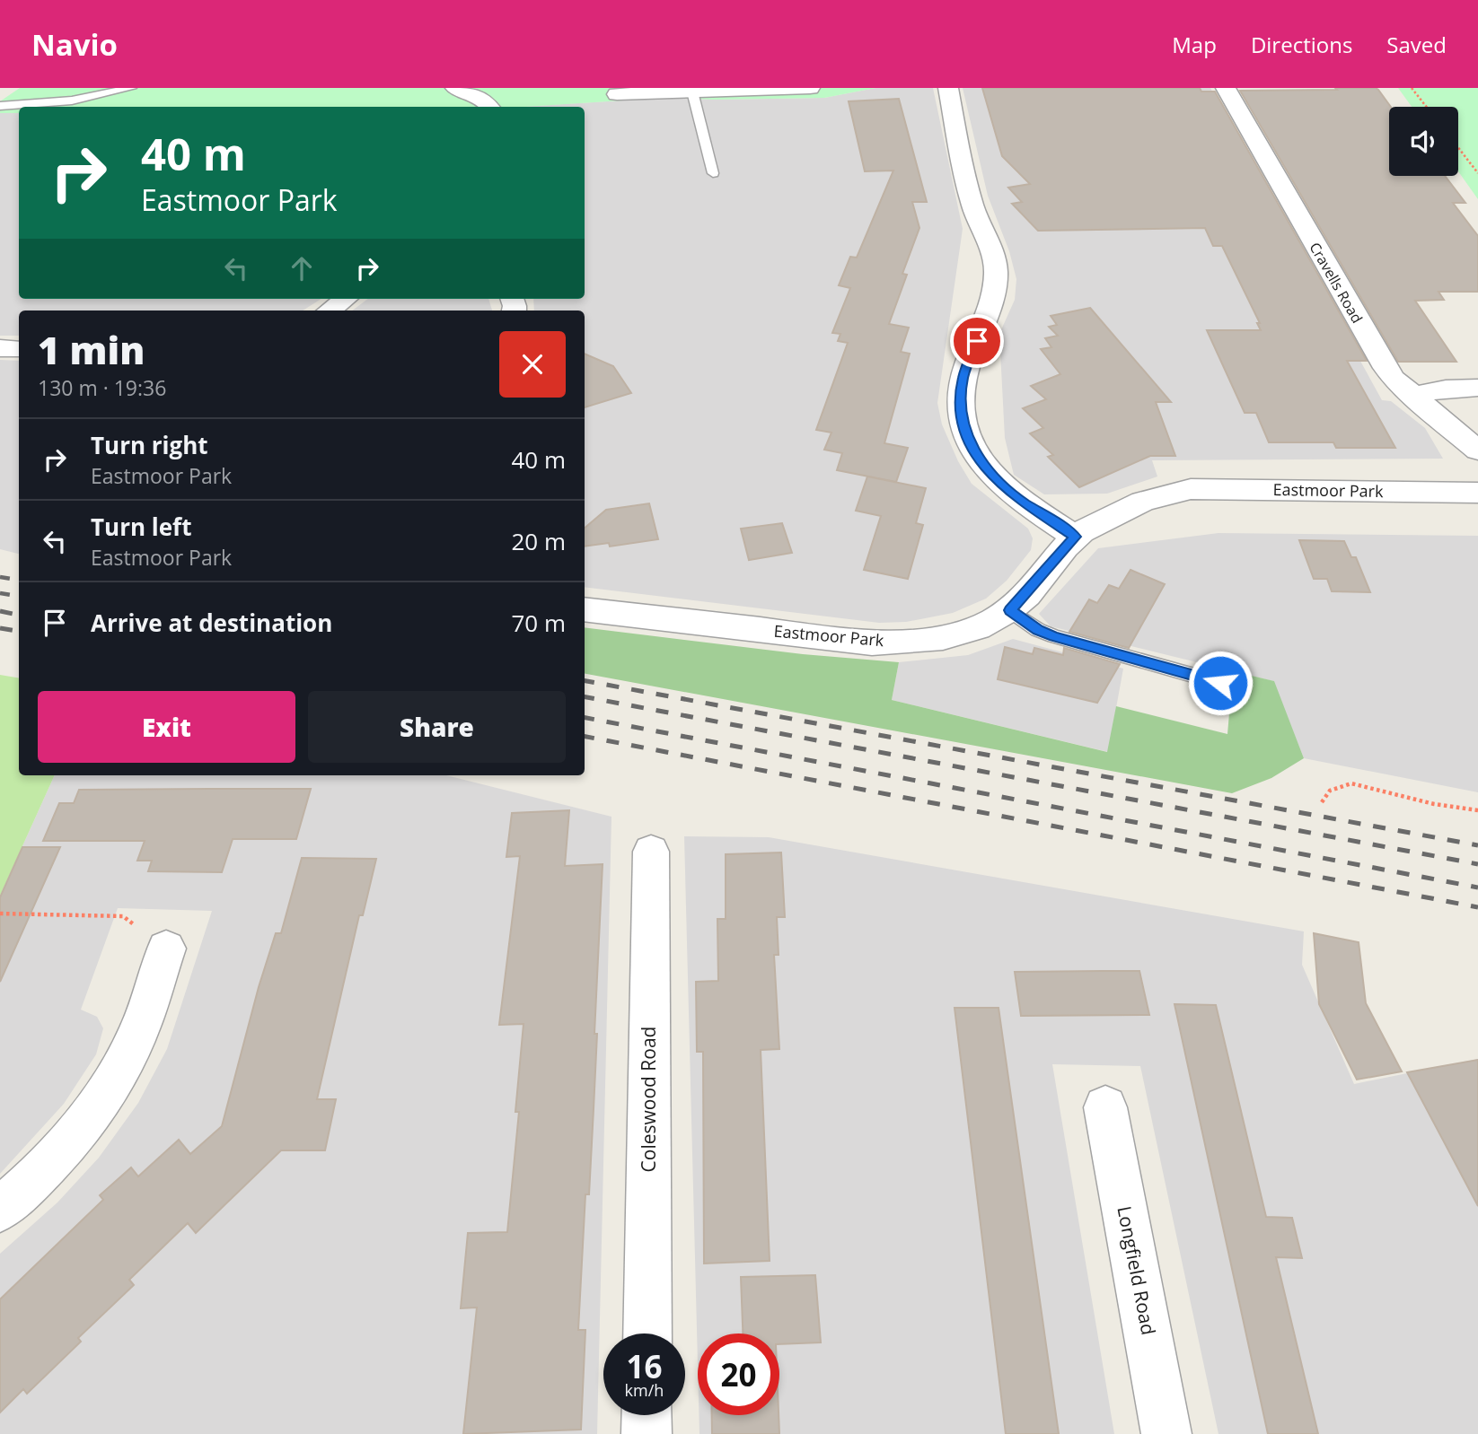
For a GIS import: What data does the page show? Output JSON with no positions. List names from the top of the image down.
{
  "streets": {
    "street": [
      "Cravells Road",
      "Eastmoor Park",
      "Coleswood Road",
      "Longfield Road"
    ]
  },
  "page": {
    "header": "Navio",
    "nav": ["Map", "Directions", "Saved"],
    "turn": ["40 m", "Eastmoor Park"],
    "heading": ["1 min", "130 m · 19:36"],
    "list": [
      {
        "name": "Turn right",
        "note": "Eastmoor Park",
        "value": "40 m"
      },
      {
        "name": "Turn left",
        "note": "Eastmoor Park",
        "value": "20 m"
      },
      {
        "name": "Arrive at destination",
        "value": "70 m"
      }
    ],
    "buttons": ["Exit", "Share"],
    "speed": "16 km/h",
    "limit": "20"
  }
}
